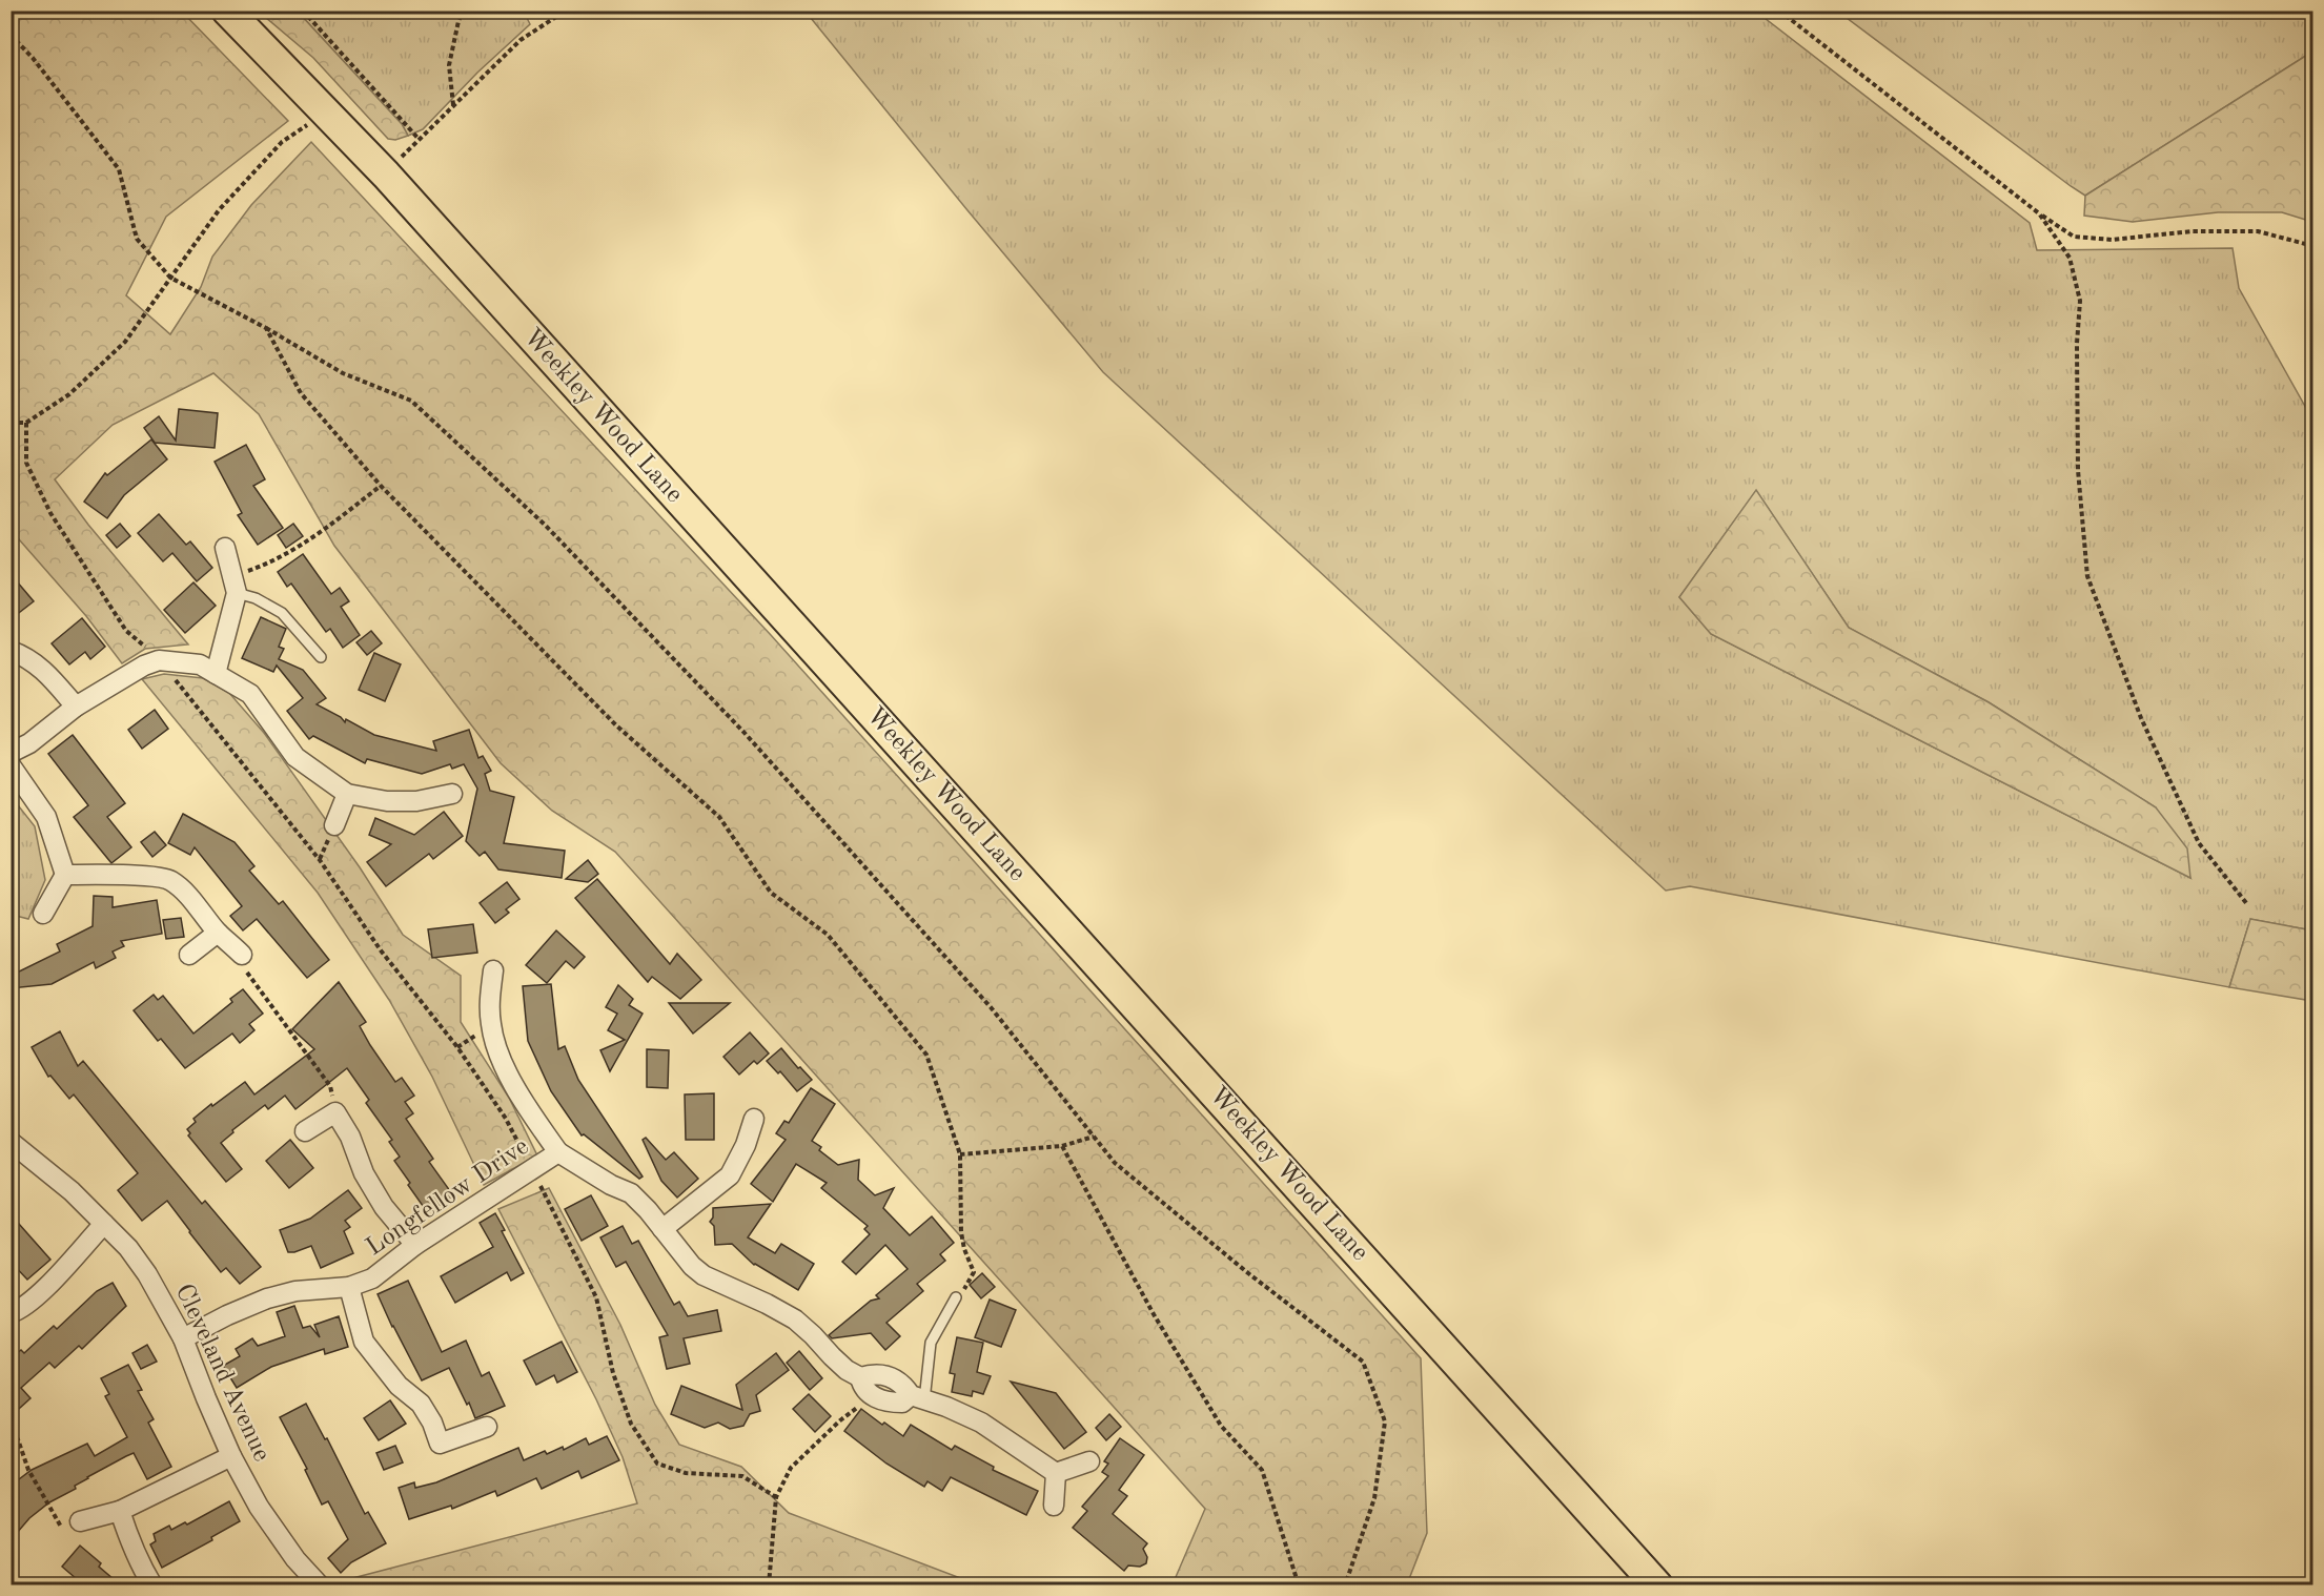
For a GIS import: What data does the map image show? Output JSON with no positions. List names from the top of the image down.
{
  "streets": {
    "main road": ["Weekley Wood Lane"],
    "street": ["Longfellow Drive", "Cleveland Avenue"]
  },
  "crossings": [
    ["Longfellow Drive", "Cleveland Avenue"]
  ]
}
